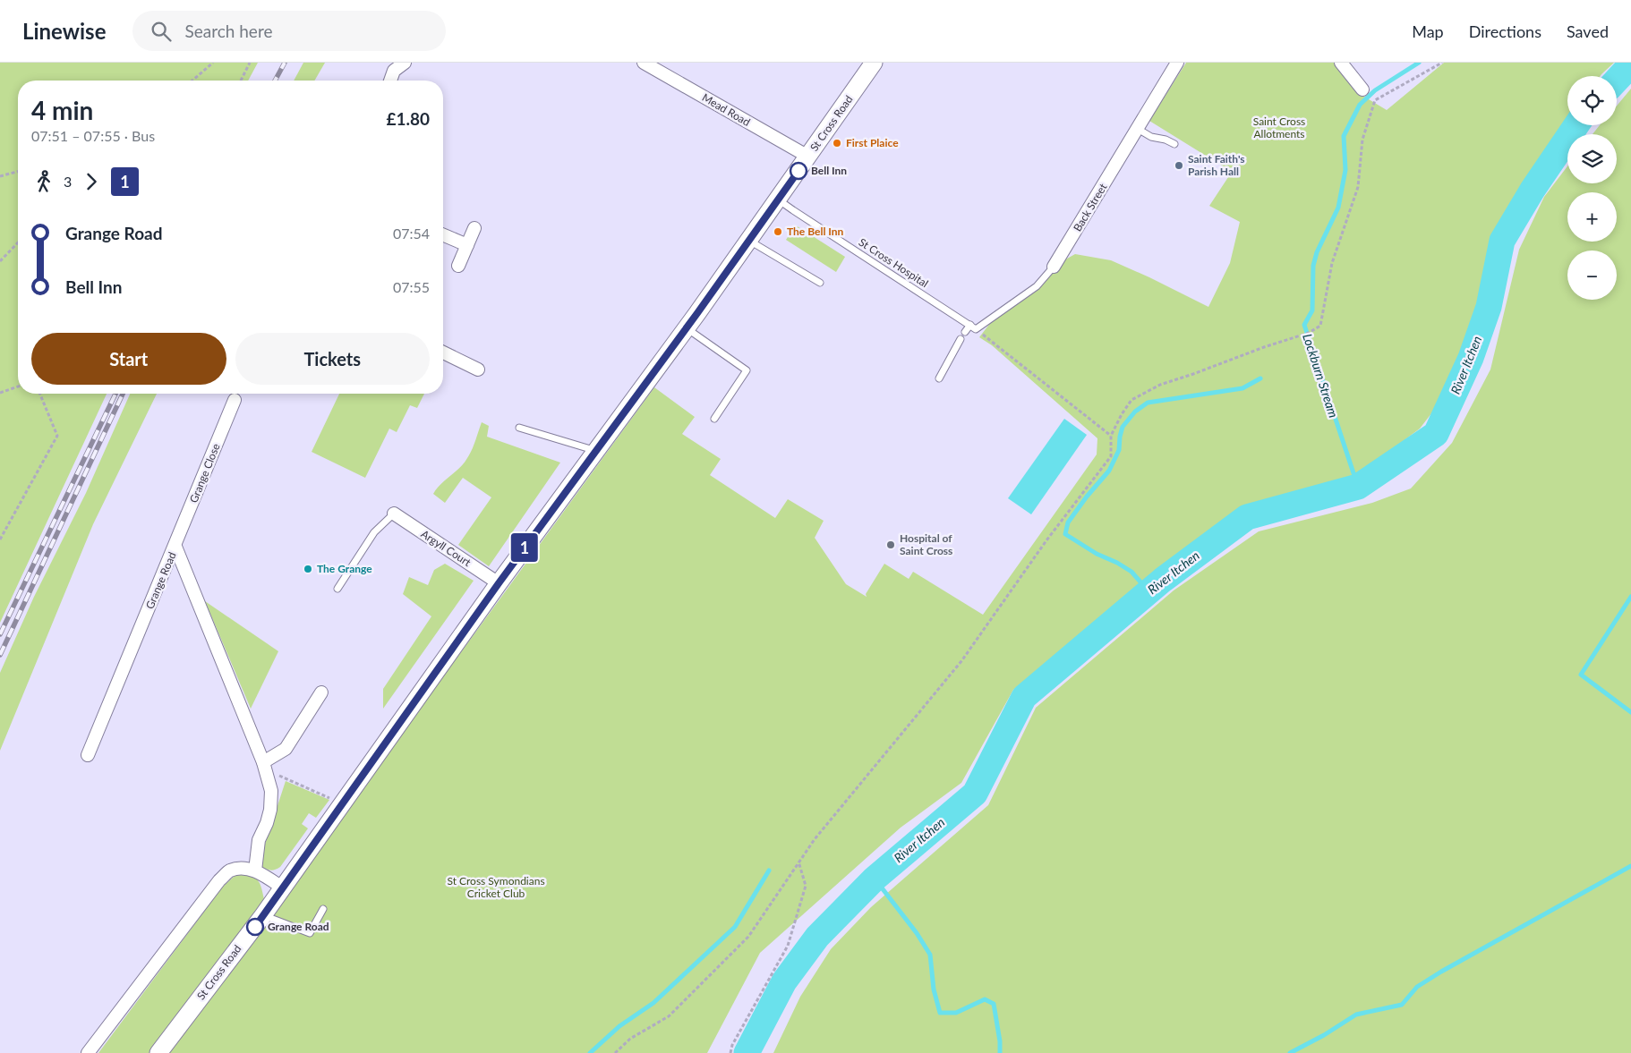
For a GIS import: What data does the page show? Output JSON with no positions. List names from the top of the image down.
{
  "streets": {
    "main road": ["St Cross Road"],
    "street": [
      "Mead Road",
      "Back Street",
      "Grange Close",
      "Argyll Court",
      "Grange Road"
    ],
    "lane": ["St Cross Hospital"]
  },
  "crossings": [
    ["Mead Road", "St Cross Road"],
    ["St Cross Road", "St Cross Hospital"],
    ["St Cross Road", "Argyll Court"],
    ["Back Street", "St Cross Hospital"],
    ["Grange Close", "Grange Road"]
  ],
  "water": ["River Itchen", "Lockburn Stream"],
  "parks": ["Saint Cross Allotments", "St Cross Symondians Cricket Club"],
  "places": [
    "First Plaice",
    "Saint Faith's Parish Hall",
    "Bell Inn",
    "The Bell Inn",
    "Hospital of Saint Cross",
    "The Grange",
    "Grange Road"
  ],
  "lines": ["bus line 1"],
  "page": {
    "header": "Linewise",
    "search": "Search here",
    "nav": ["Map", "Directions", "Saved"],
    "on_map": "1",
    "map_buttons": ["+", "−"],
    "heading": ["4 min", "07:51 – 07:55 · Bus", "£1.80"],
    "legs": ["3", "1"],
    "list": [
      {
        "name": "Grange Road",
        "value": "07:54"
      },
      {
        "name": "Bell Inn",
        "value": "07:55"
      }
    ],
    "buttons": ["Start", "Tickets"]
  }
}
